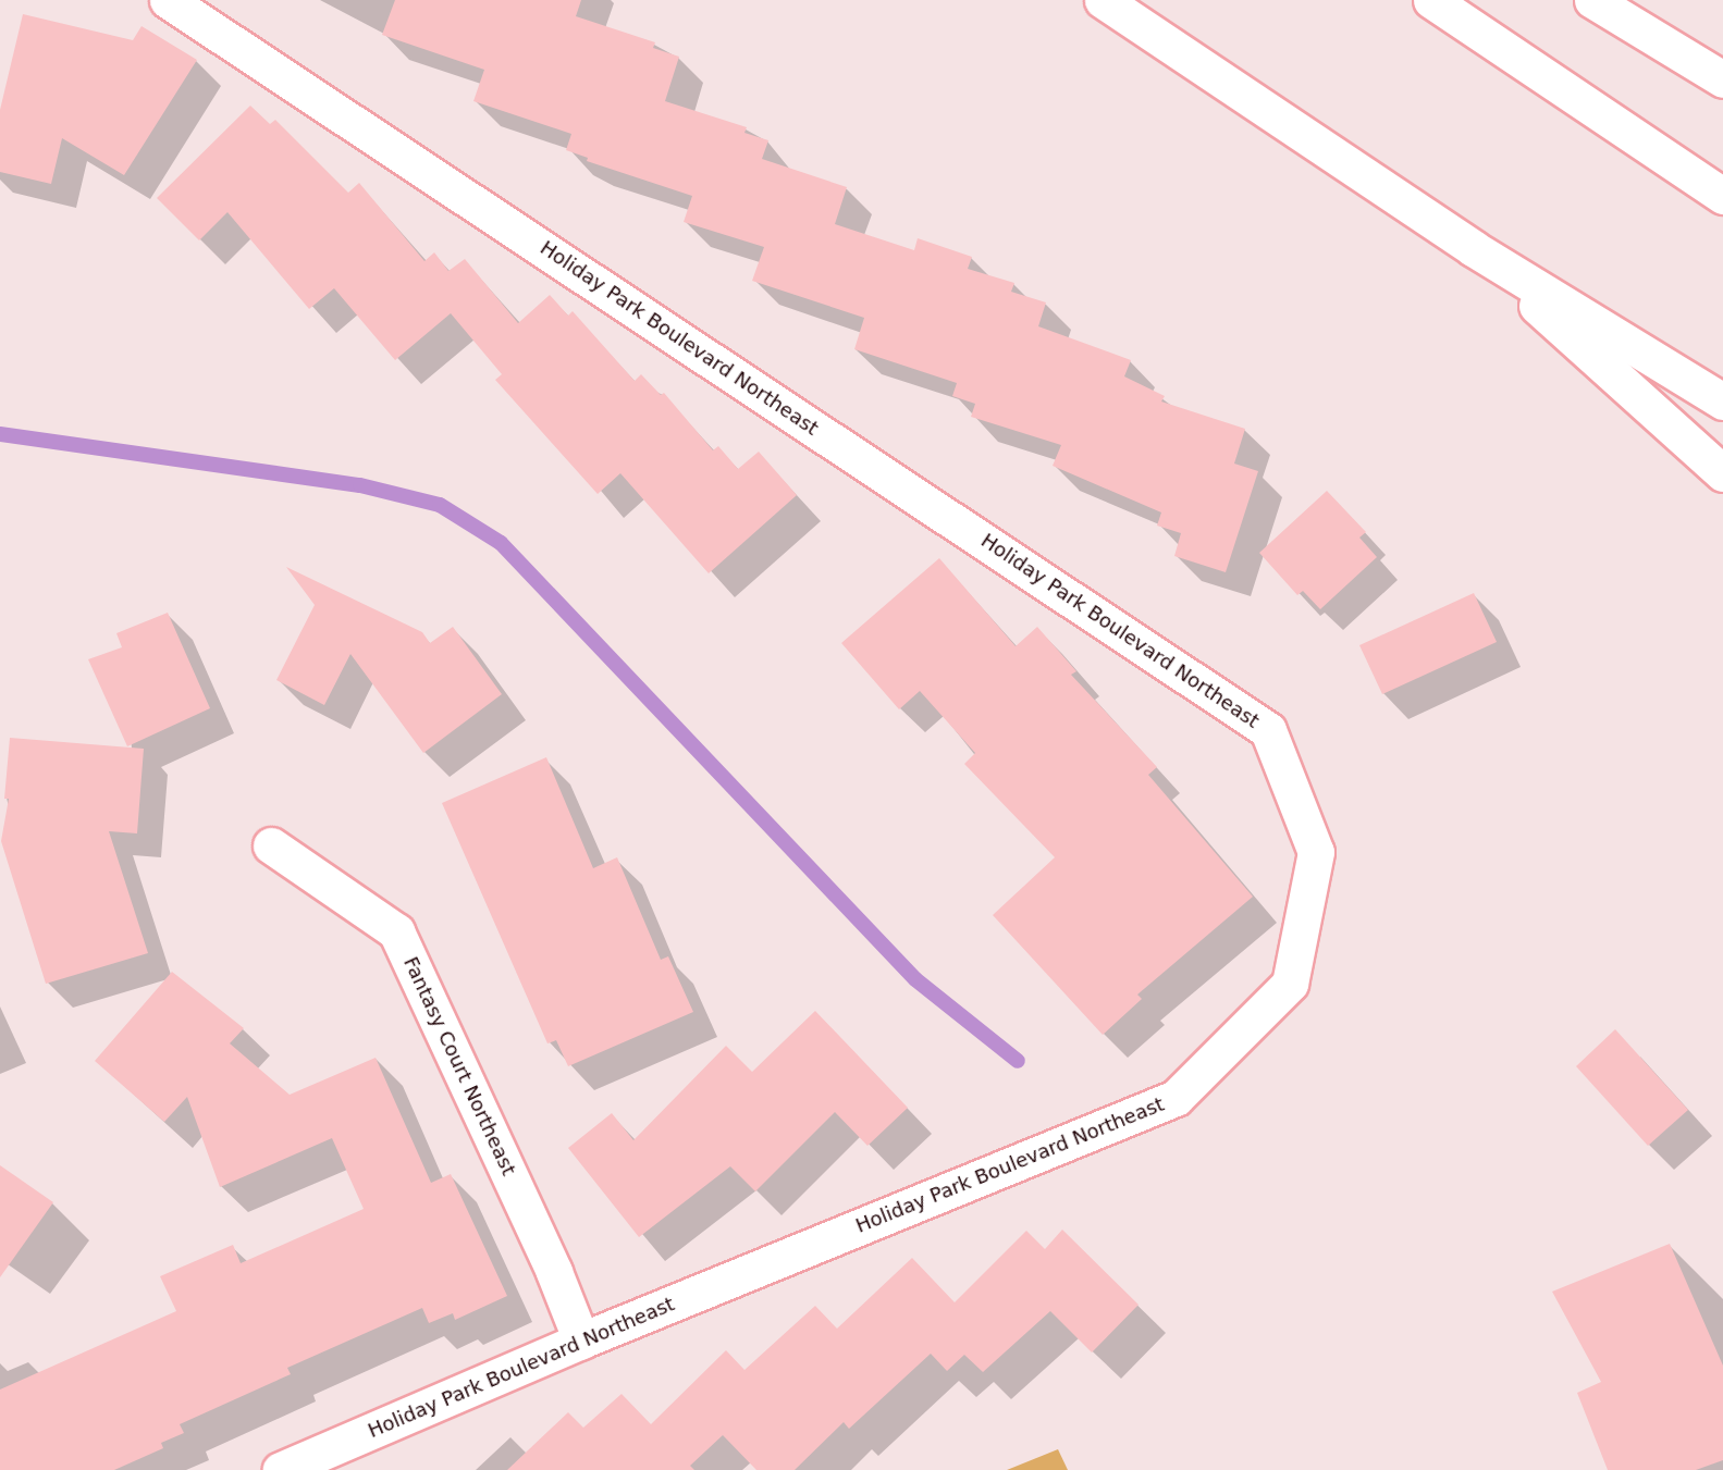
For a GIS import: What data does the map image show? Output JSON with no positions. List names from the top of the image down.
{
  "streets": {
    "main road": ["Holiday Park Boulevard Northeast", "Fantasy Court Northeast"]
  },
  "crossings": [
    ["Holiday Park Boulevard Northeast", "Fantasy Court Northeast"]
  ]
}
